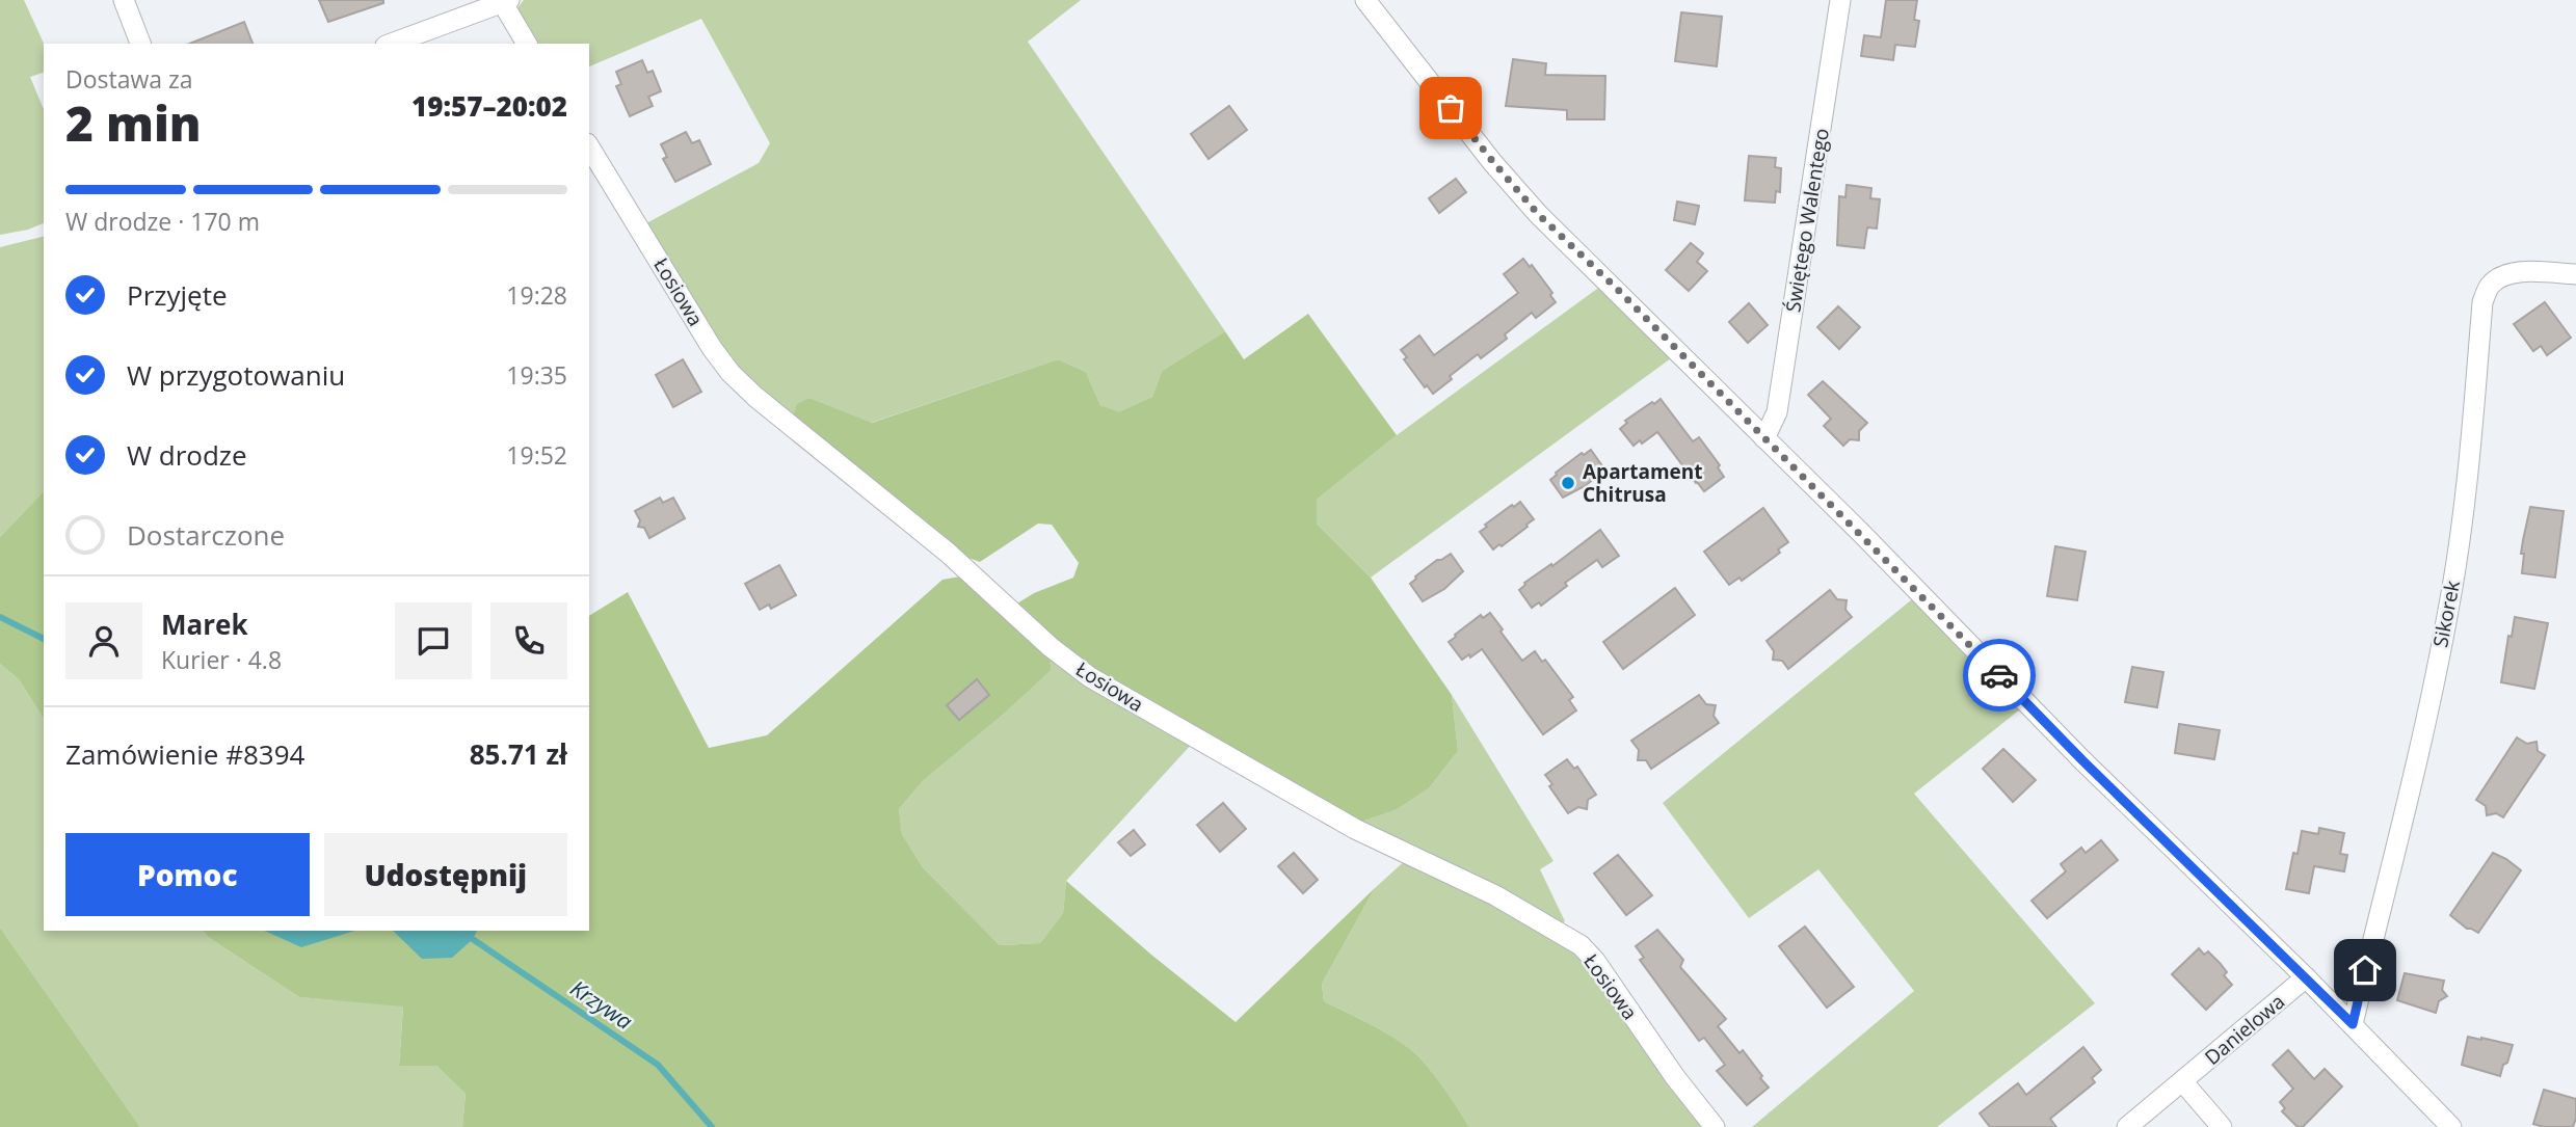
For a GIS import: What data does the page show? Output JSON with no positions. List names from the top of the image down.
{
  "streets": {
    "street": [
      "Świętego Walentego",
      "Łosiowa",
      "Sikorek",
      "Danielowa"
    ]
  },
  "water": ["Krzywa"],
  "places": ["Apartament Chitrusa"],
  "page": {
    "heading": ["2 min", "Dostawa za", "19:57–20:02"],
    "panel": [
      "Marek",
      "Kurier · 4.8",
      "Zamówienie #8394",
      "85.71 zł"
    ],
    "bar": "W drodze · 170 m",
    "list": [
      ["Przyjęte", "19:28"],
      ["W przygotowaniu", "19:35"],
      ["W drodze", "19:52"],
      "Dostarczone"
    ],
    "buttons": ["Pomoc", "Udostępnij"]
  }
}
